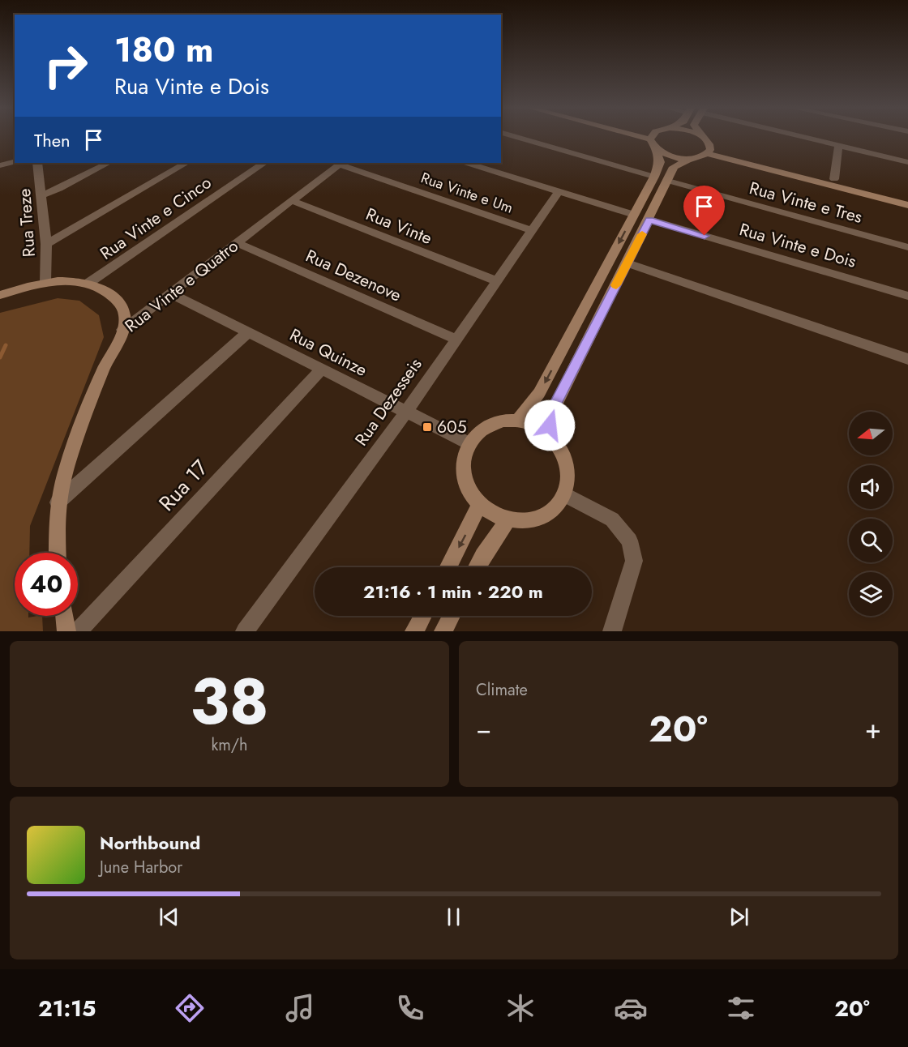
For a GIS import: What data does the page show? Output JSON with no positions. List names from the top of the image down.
{
  "streets": {
    "street": [
      "Rua Vinte e Um",
      "Rua Vinte e Tres",
      "Rua Vinte e Cinco",
      "Rua Treze",
      "Rua Vinte",
      "Rua Vinte e Dois",
      "Rua Dezenove",
      "Rua Vinte e Quatro",
      "Rua Quinze",
      "Rua Dezesseis",
      "Rua 17"
    ]
  },
  "crossings": [
    ["Rua Vinte e Um", "Rua Vinte e Quatro"],
    ["Rua Vinte e Um", "Rua Dezesseis"],
    ["Rua Vinte", "Rua Vinte e Quatro"],
    ["Rua Vinte", "Rua Dezesseis"],
    ["Rua Dezenove", "Rua Vinte e Quatro"],
    ["Rua Dezenove", "Rua Dezesseis"],
    ["Rua Vinte e Quatro", "Rua Quinze"],
    ["Rua Quinze", "Rua Dezesseis"],
    ["Rua Quinze", "Rua 17"]
  ],
  "places": {
    "transit": ["605"]
  },
  "north": "left",
  "page": {
    "turn": ["180 m", "Rua Vinte e Dois"],
    "then": "Then",
    "limit": "40",
    "trip": "21:16 · 1 min · 220 m",
    "tile": [
      ["38", "km/h"],
      "Climate"
    ],
    "heat": ["−", "20°", "+"],
    "song": ["Northbound", "June Harbor"],
    "tabs": ["21:15", "20°"]
  }
}
